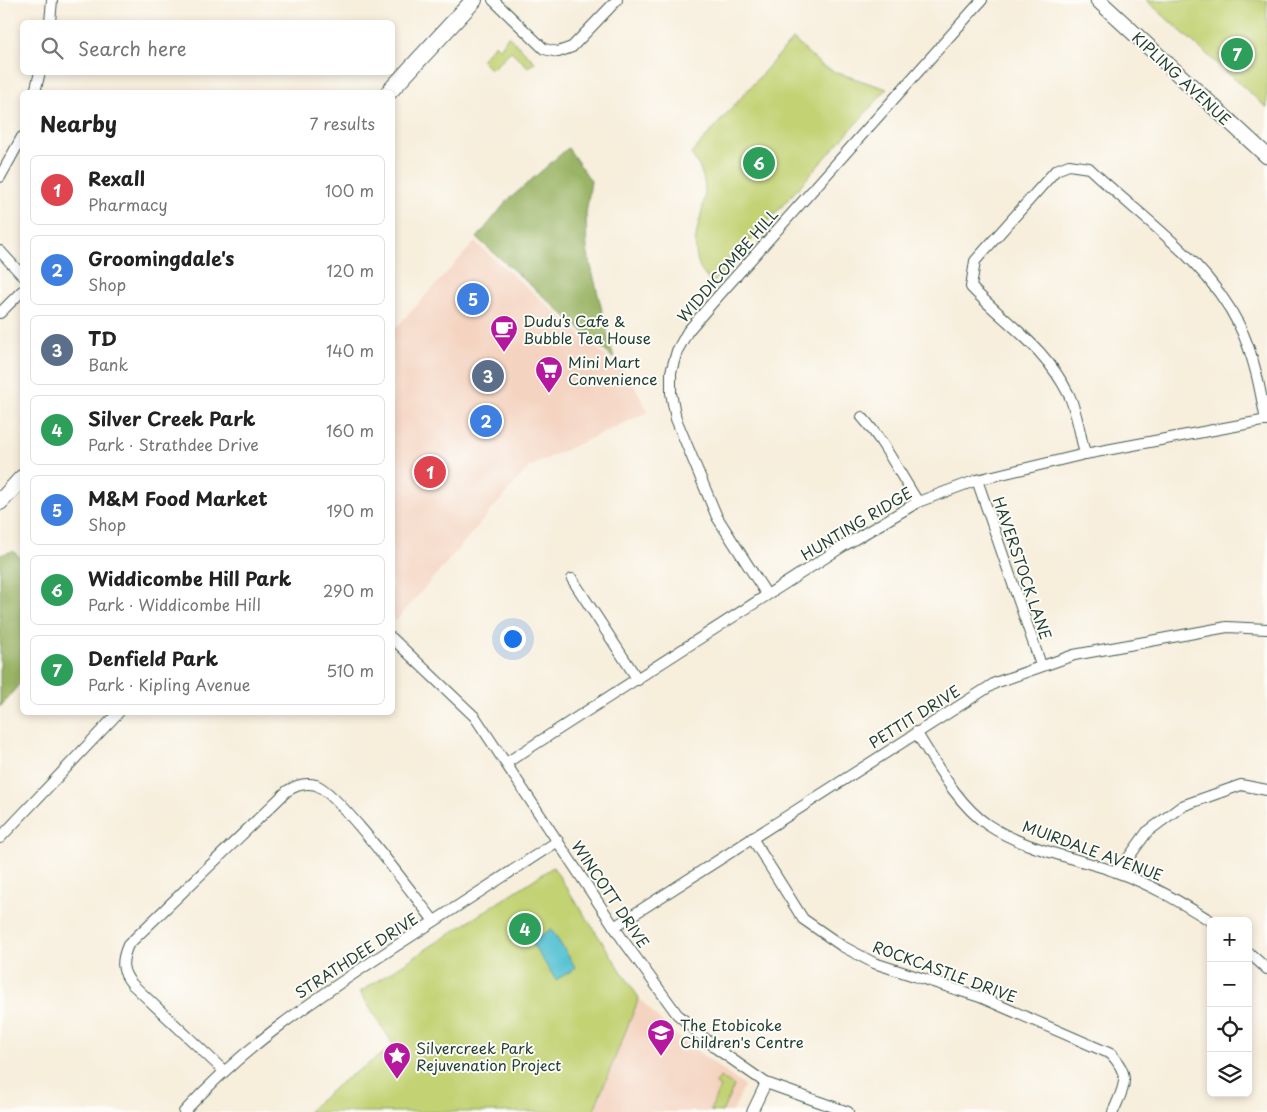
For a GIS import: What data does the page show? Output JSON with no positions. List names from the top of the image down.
{
  "streets": {
    "main road": ["KIPLING AVENUE"],
    "street": [
      "WIDDICOMBE HILL",
      "HUNTING RIDGE",
      "HAVERSTOCK LANE",
      "PETTIT DRIVE",
      "MUIRDALE AVENUE",
      "WINCOTT DRIVE",
      "STRATHDEE DRIVE",
      "ROCKCASTLE DRIVE"
    ]
  },
  "crossings": [
    ["WIDDICOMBE HILL", "HUNTING RIDGE"],
    ["HUNTING RIDGE", "HAVERSTOCK LANE"],
    ["HUNTING RIDGE", "WINCOTT DRIVE"],
    ["HAVERSTOCK LANE", "PETTIT DRIVE"],
    ["PETTIT DRIVE", "MUIRDALE AVENUE"],
    ["PETTIT DRIVE", "WINCOTT DRIVE"],
    ["PETTIT DRIVE", "ROCKCASTLE DRIVE"],
    ["WINCOTT DRIVE", "STRATHDEE DRIVE"]
  ],
  "places": {
    "cafe": ["Dudu’s Cafe & Bubble Tea House"],
    "supermarket": ["Mini Mart Convenience"],
    "school or university": ["The Etobicoke Children's Centre"],
    "place": ["Silvercreek Park Rejuvenation Project"]
  },
  "page": {
    "search": "Search here",
    "pins": [
      "7",
      "6",
      "5",
      "3",
      "2",
      "1",
      "4"
    ],
    "heading": ["Nearby", "7 results"],
    "list": [
      {
        "mark": "1",
        "name": "Rexall",
        "note": "Pharmacy",
        "value": "100 m"
      },
      {
        "mark": "2",
        "name": "Groomingdale's",
        "note": "Shop",
        "value": "120 m"
      },
      {
        "mark": "3",
        "name": "TD",
        "note": "Bank",
        "value": "140 m"
      },
      {
        "mark": "4",
        "name": "Silver Creek Park",
        "note": "Park · Strathdee Drive",
        "value": "160 m"
      },
      {
        "mark": "5",
        "name": "M&M Food Market",
        "note": "Shop",
        "value": "190 m"
      },
      {
        "mark": "6",
        "name": "Widdicombe Hill Park",
        "note": "Park · Widdicombe Hill",
        "value": "290 m"
      },
      {
        "mark": "7",
        "name": "Denfield Park",
        "note": "Park · Kipling Avenue",
        "value": "510 m"
      }
    ],
    "map_buttons": ["+", "−"]
  }
}
